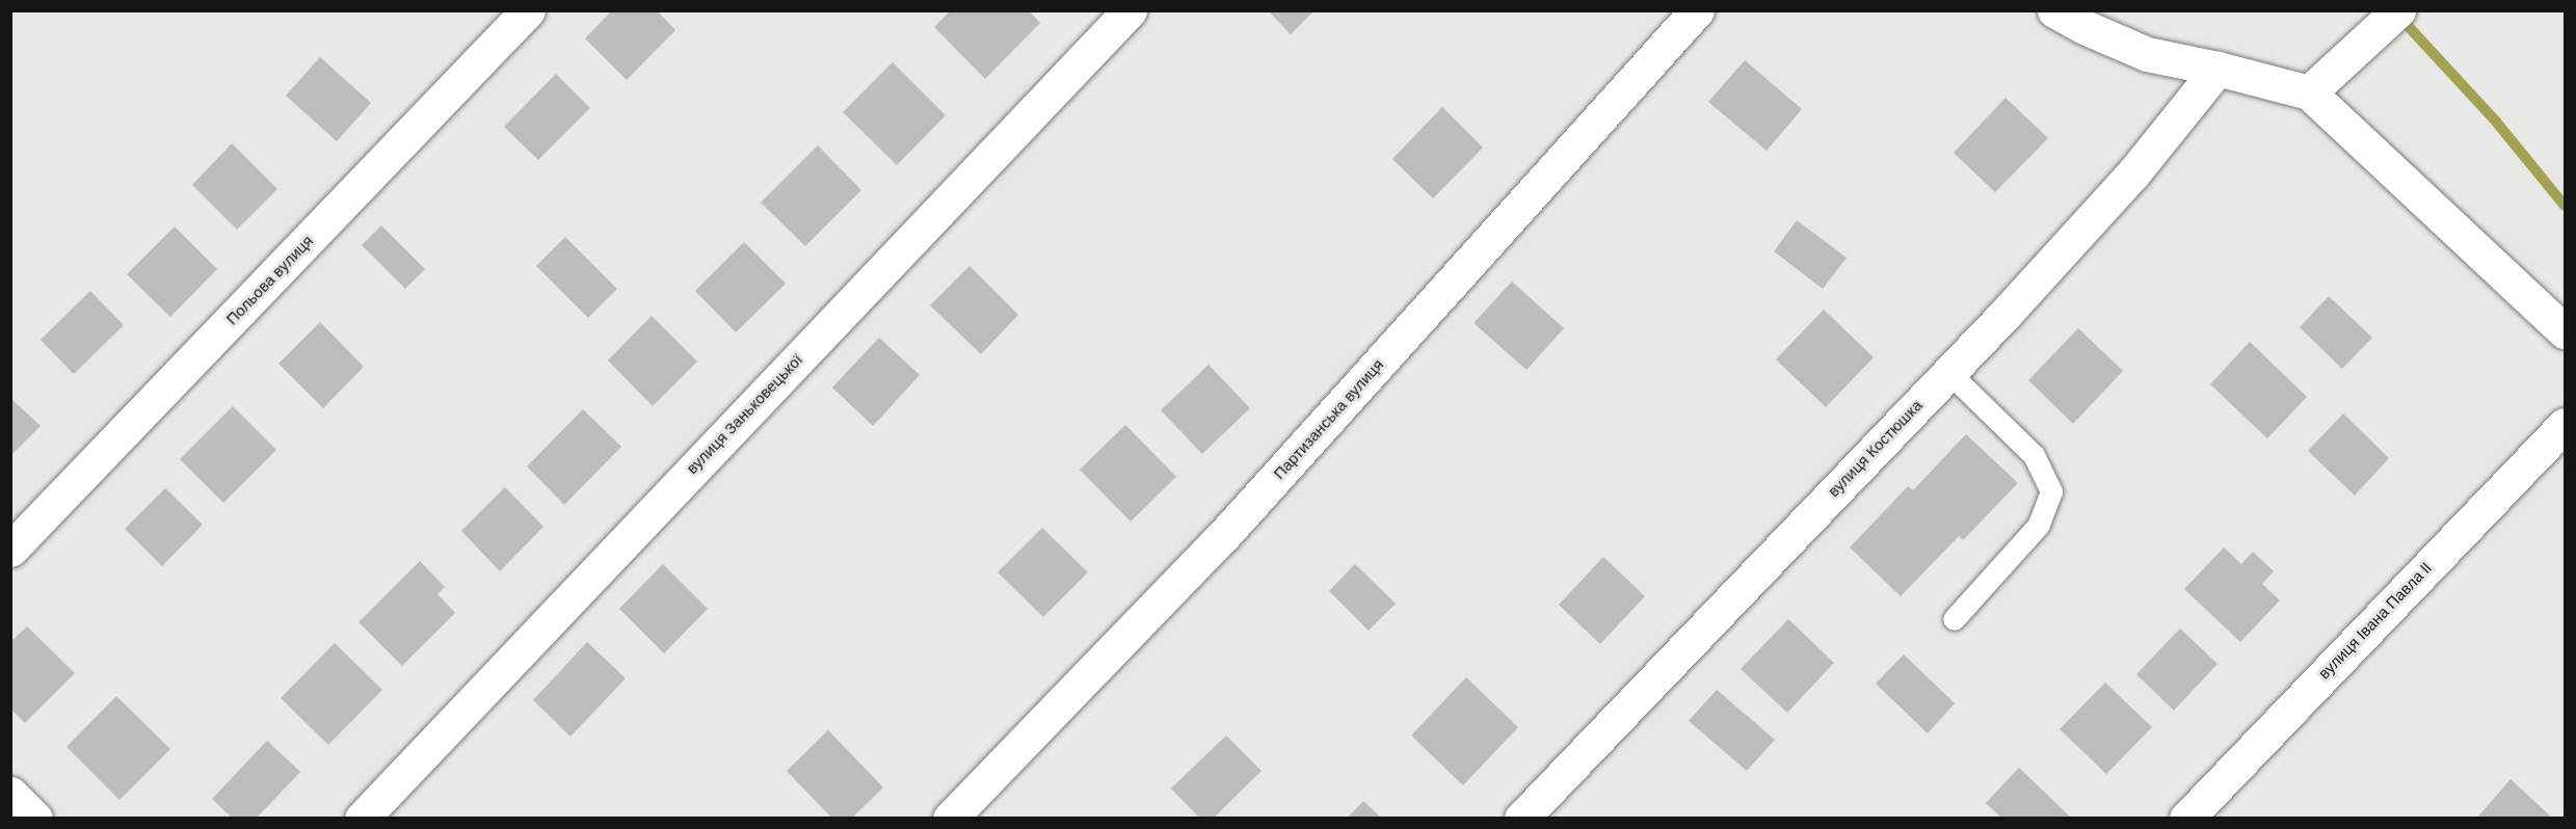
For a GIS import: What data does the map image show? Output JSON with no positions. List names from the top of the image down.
{
  "streets": {
    "street": [
      "Польова вулиця",
      "вулиця Заньковецької",
      "Партизанська вулиця",
      "вулиця Костюшка",
      "вулиця Івана Павла II"
    ]
  }
}
